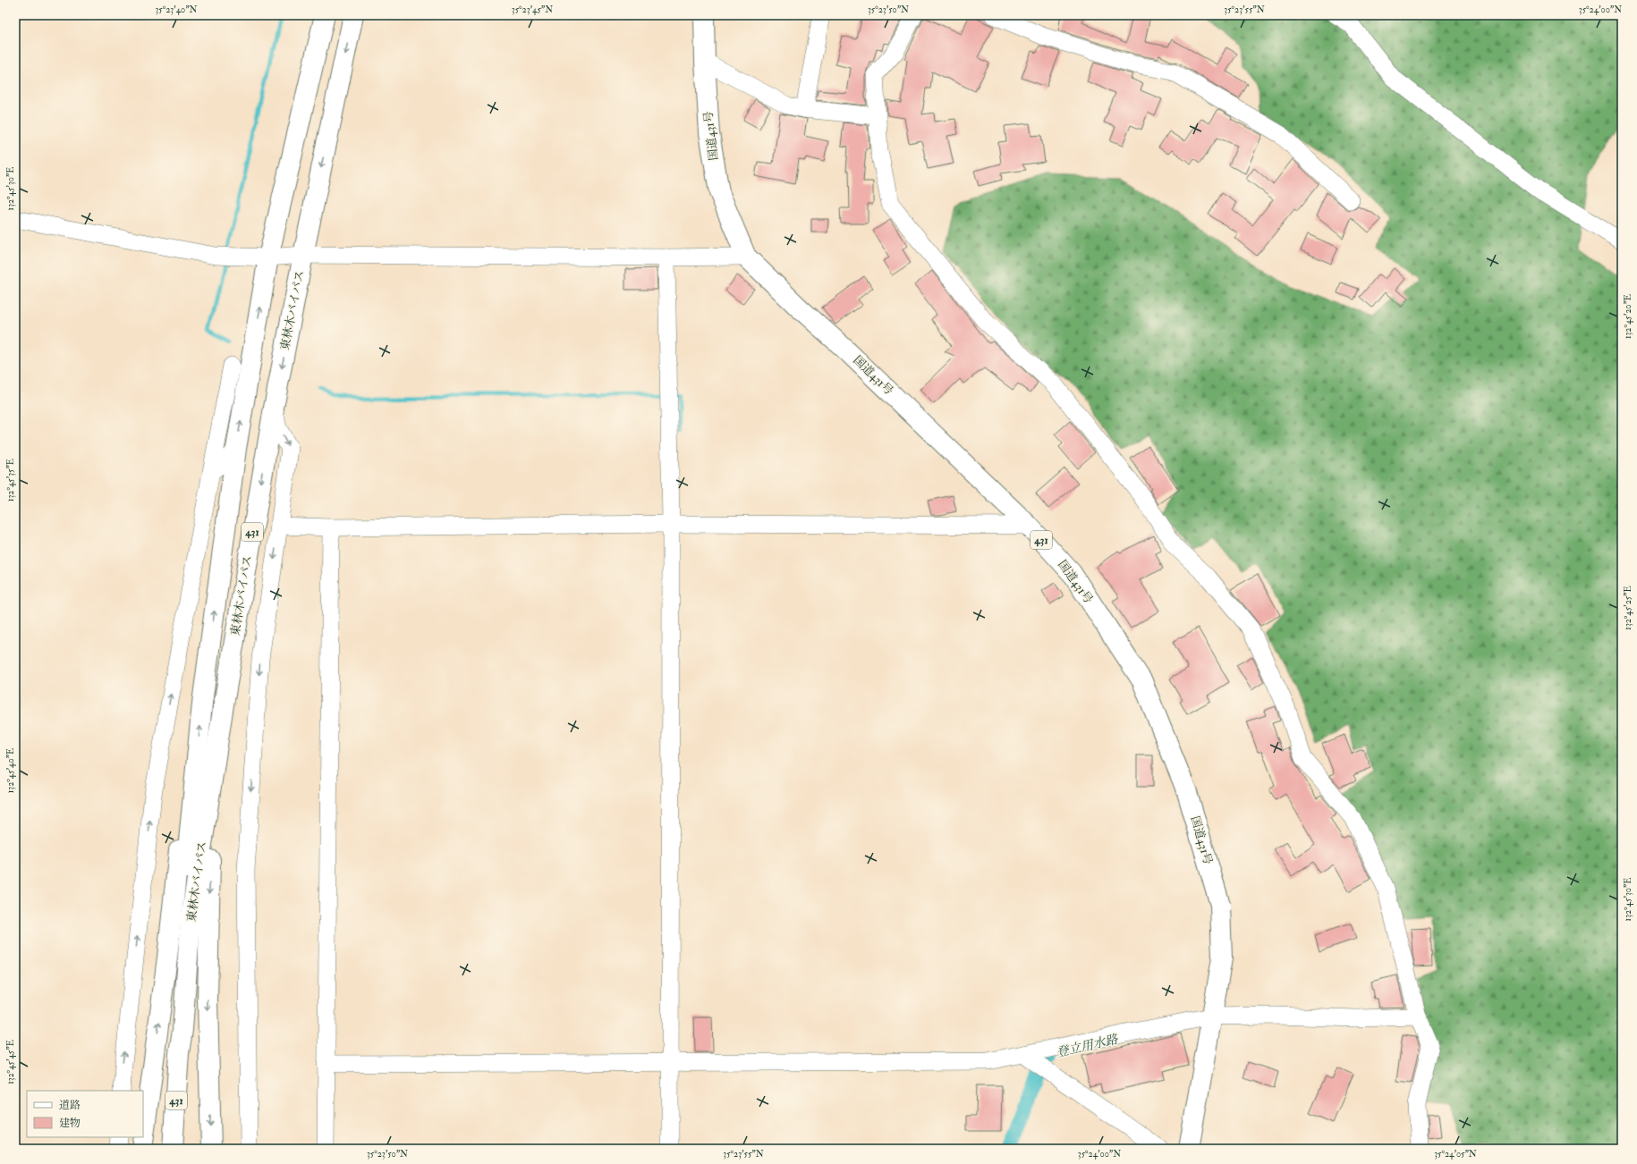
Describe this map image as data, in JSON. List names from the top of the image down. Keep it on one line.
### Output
{"streets":{"highway":["国道431号","東林木バイパス","431"]},"water":["登立用水路"],"legend":["道路","建物"],"coordinates":["35°23'40\"N","35°23'45\"N","35°23'50\"N","35°23'55\"N","35°24'00\"N","132°45'30\"E","132°45'20\"E","132°45'35\"E","132°45'25\"E","132°45'40\"E","132°45'45\"E","35°24'05\"N"]}
